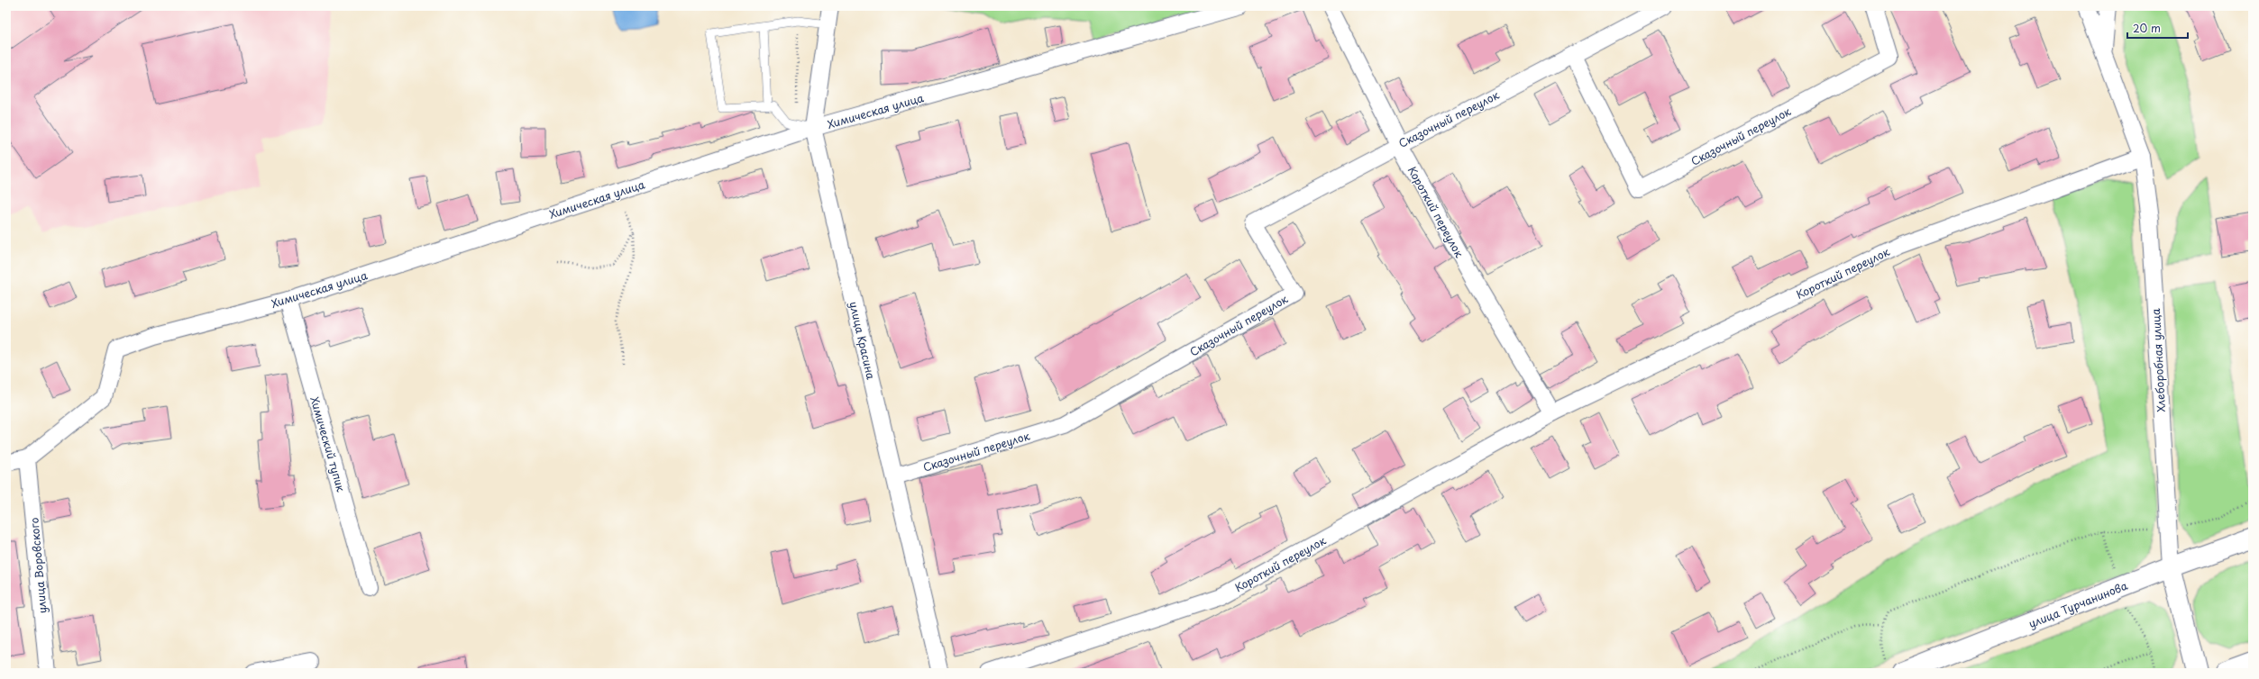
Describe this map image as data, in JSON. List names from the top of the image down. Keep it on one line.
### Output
{"streets":{"street":["Химическая улица","Сказочный переулок","Короткий переулок","улица Красина","Хлеборобная улица","Химический тупик","улица Воровского","улица Турчанинова"]},"crossings":[["Химическая улица","улица Красина"],["Химическая улица","Химический тупик"],["Химическая улица","улица Воровского"],["Сказочный переулок","Короткий переулок"],["Сказочный переулок","улица Красина"],["Короткий переулок","Хлеборобная улица"],["Хлеборобная улица","улица Турчанинова"]],"scale_bar":"20 m"}
